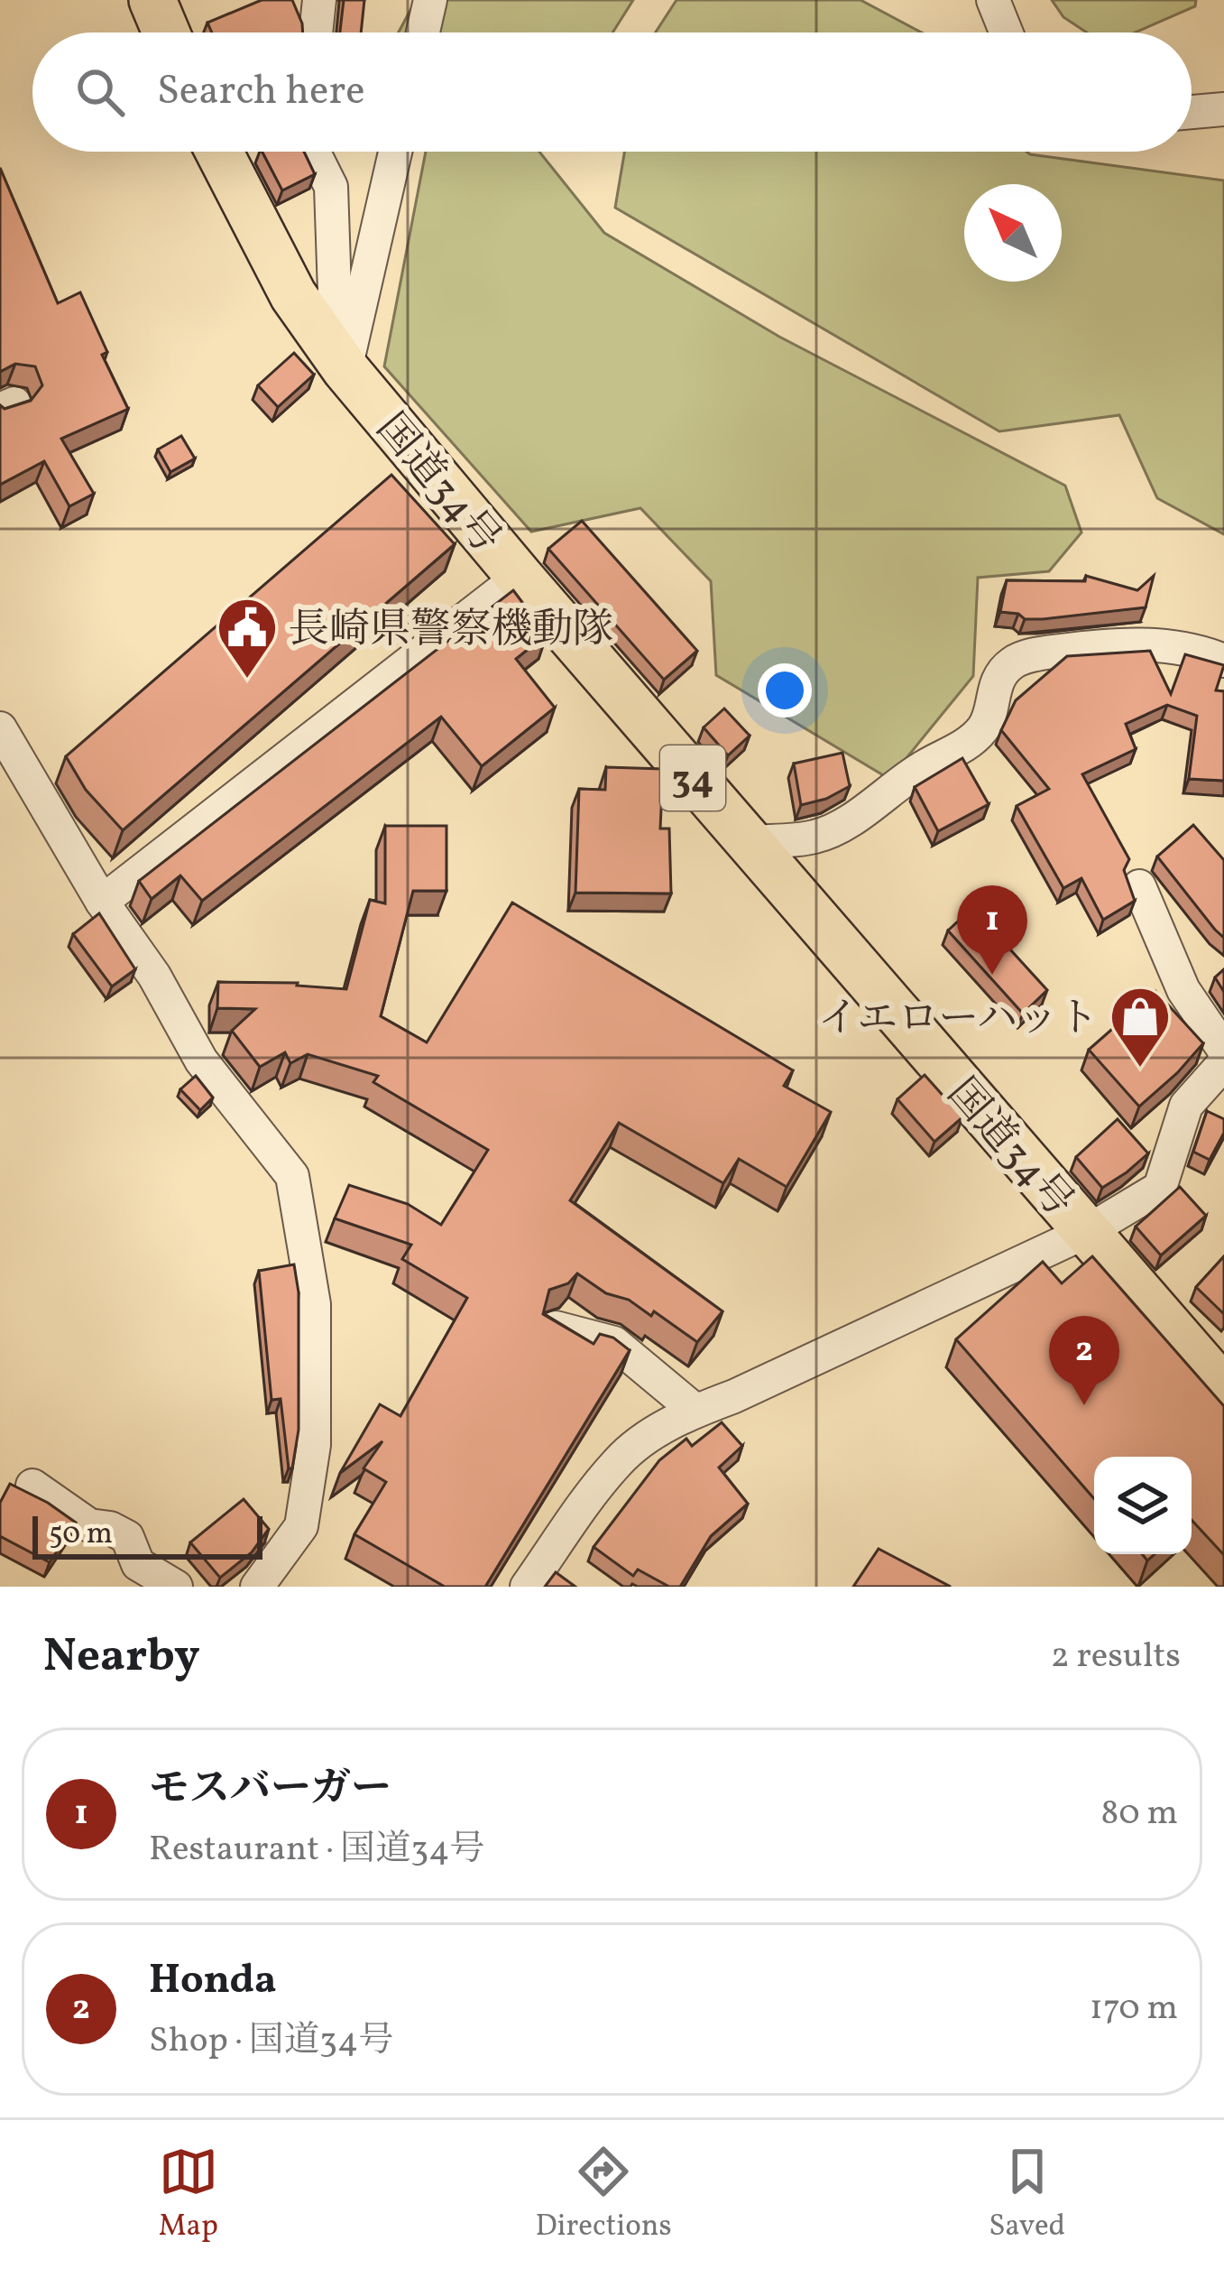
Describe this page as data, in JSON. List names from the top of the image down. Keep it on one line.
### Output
{"streets":{"highway":["国道34号","34"]},"places":{"public building":["長崎県警察機動隊"],"shop":["イエローハット"]},"scale_bar":"50 m","north":"top left","page":{"search":"Search here","pins":["1","2"],"scale":"50 m","heading":["Nearby","2 results"],"list":[{"mark":"1","name":"モスバーガー","note":"Restaurant · 国道34号","value":"80 m"},{"mark":"2","name":"Honda","note":"Shop · 国道34号","value":"170 m"}],"nav":["Map","Directions","Saved"]}}
